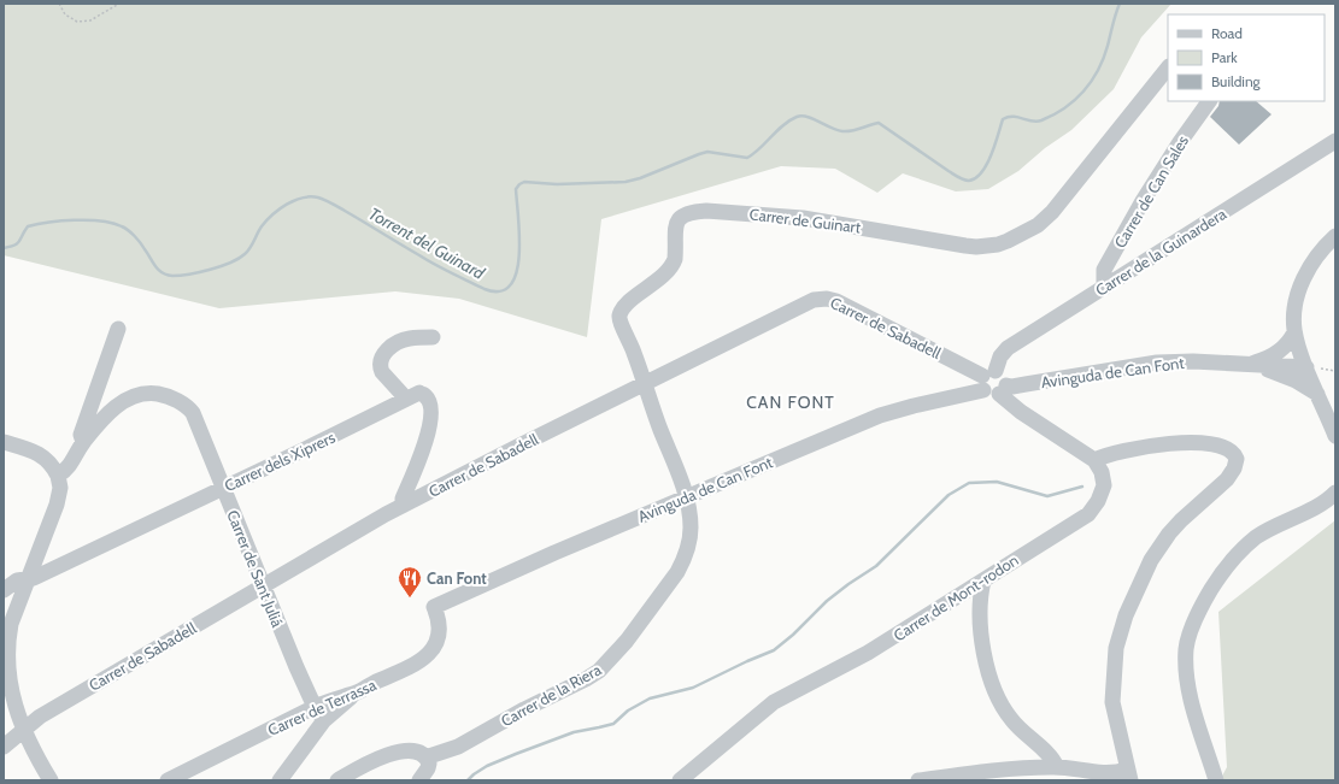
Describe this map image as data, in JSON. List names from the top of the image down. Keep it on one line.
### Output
{"streets":{"street":["Carrer de Can Sales","Carrer de Guinart","Carrer de la Guinardera","Carrer de Sabadell","Avinguda de Can Font","Carrer dels Xiprers","Carrer de Sant Juliá","Carrer de Mont-rodon","Carrer de la Riera","Carrer de Terrassa"]},"crossings":[["Carrer de Can Sales","Carrer de la Guinardera"],["Carrer de Guinart","Carrer de Sabadell"],["Carrer de Guinart","Avinguda de Can Font"],["Carrer de Guinart","Carrer de la Riera"],["Carrer de la Guinardera","Carrer de Sabadell"],["Carrer de la Guinardera","Avinguda de Can Font"],["Carrer de Sabadell","Avinguda de Can Font"],["Carrer de Sabadell","Carrer dels Xiprers"],["Carrer de Sabadell","Carrer de Sant Juliá"],["Avinguda de Can Font","Carrer de la Riera"],["Avinguda de Can Font","Carrer de Terrassa"],["Carrer dels Xiprers","Carrer de Sant Juliá"],["Carrer de Sant Juliá","Carrer de Terrassa"]],"districts":["CAN FONT"],"water":["Torrent del Guinard"],"places":{"restaurant":["Can Font"]},"legend":["Road","Park","Building"]}
